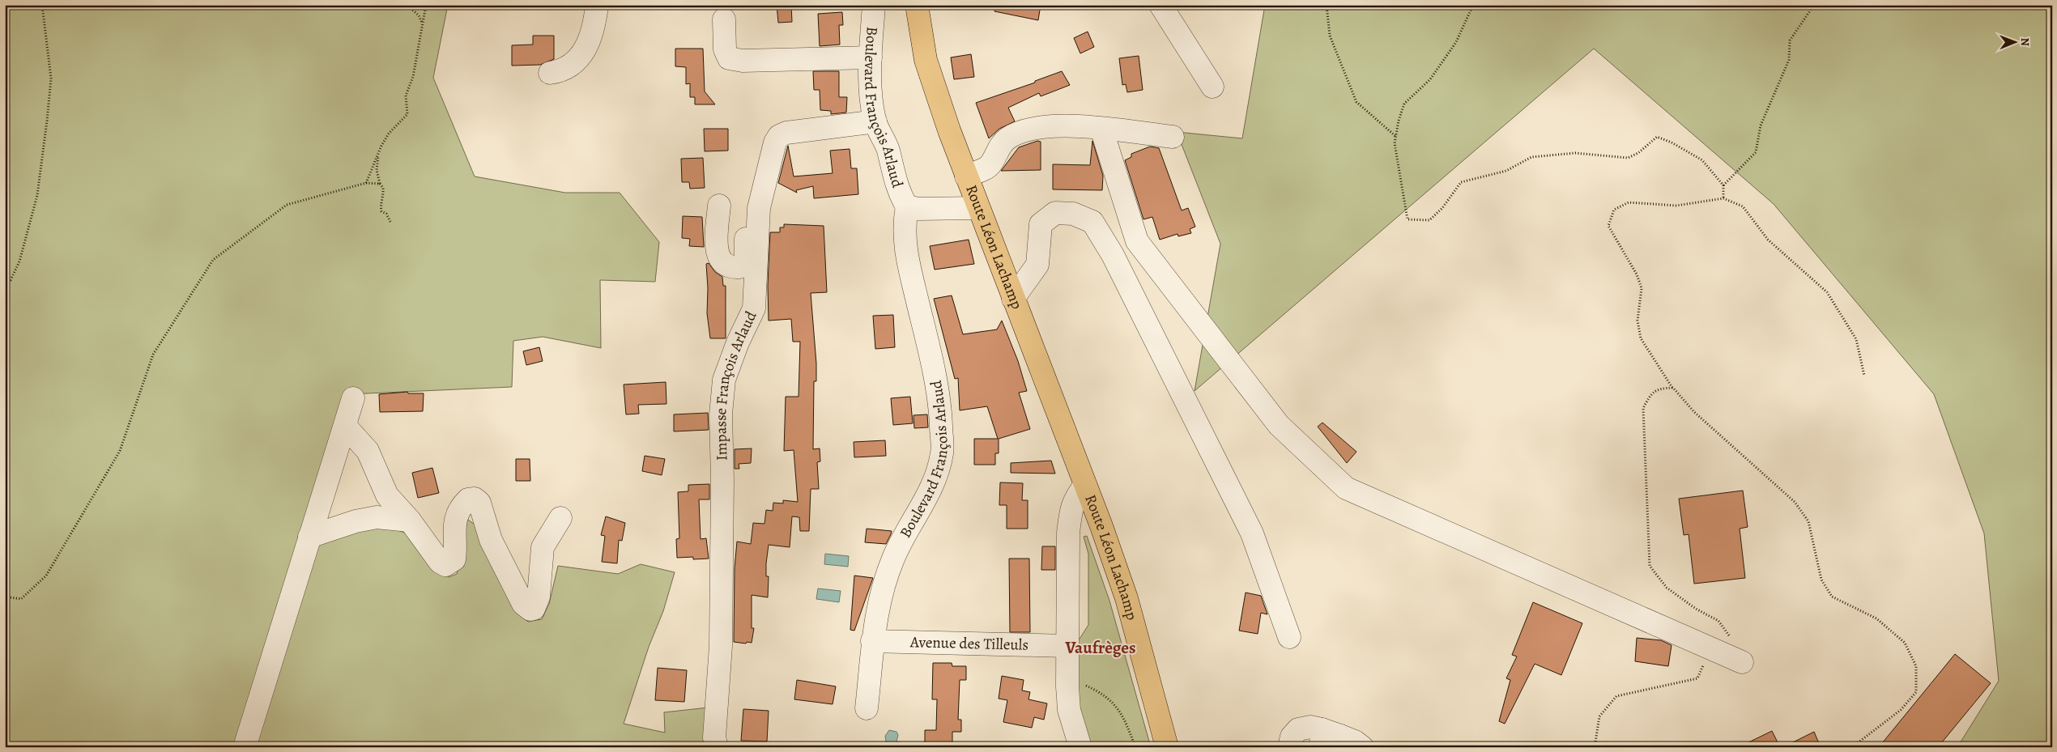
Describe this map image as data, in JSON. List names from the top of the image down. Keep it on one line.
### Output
{"streets":{"main road":["Route Léon Lachamp"],"street":["Boulevard François Arlaud","Impasse François Arlaud","Avenue des Tilleuls"]},"crossings":[["Boulevard François Arlaud","Route Léon Lachamp"],["Boulevard François Arlaud","Impasse François Arlaud"],["Boulevard François Arlaud","Avenue des Tilleuls"],["Route Léon Lachamp","Avenue des Tilleuls"]],"districts":["Vaufrèges"],"north":"right"}
